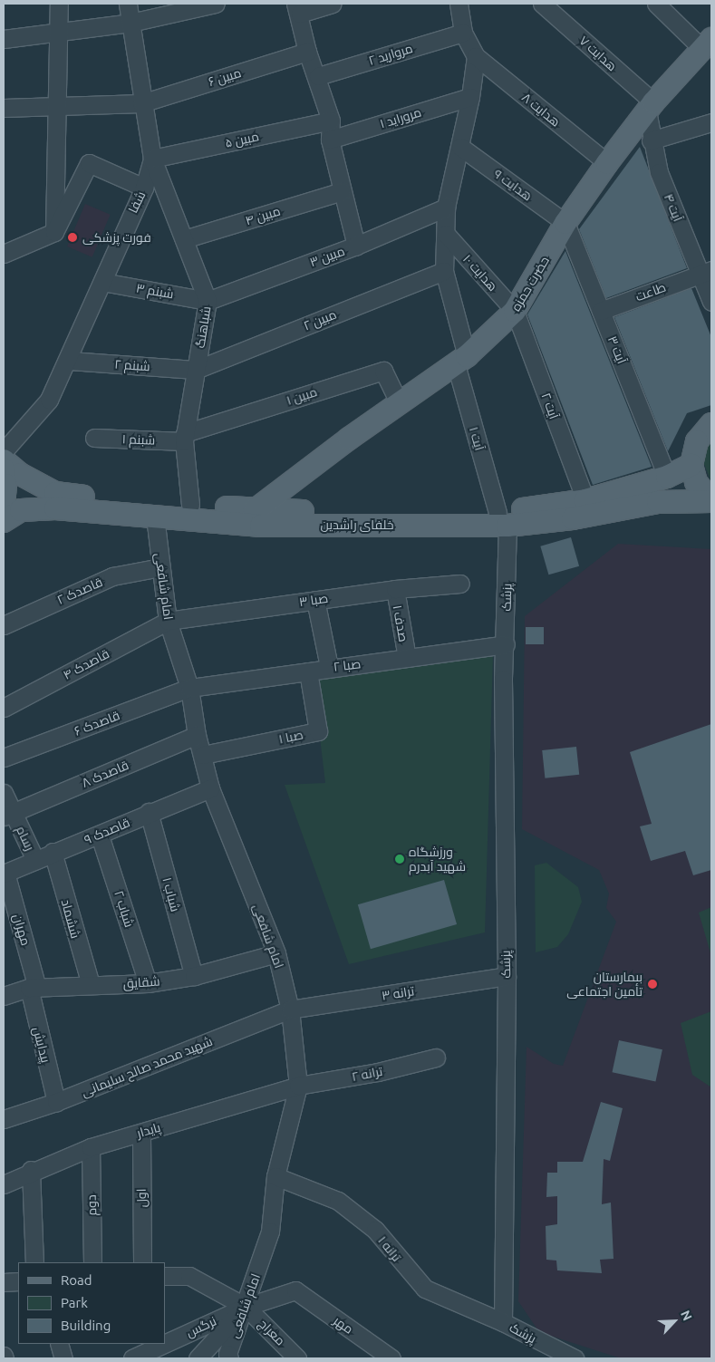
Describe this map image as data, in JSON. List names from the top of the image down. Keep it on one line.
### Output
{"streets":{"main road":["حضرت حمزه","خلفای راشدین"],"street":["هدایت ۷","مروارید ۲","مبین ۶","هدایت ۸","مروراید ۱","مبین ۵","هدایت ۹","شفا","آیت ۴","مبین ۴","مبین ۳","هدایت ۱۰","شبنم ۳","طاعت","مبین ۲","شباهنگ","آیت ۳","شبنم ۲","مبین ۱","آیت ۲","آیت ۱","شبنم ۱","امام شافعی","قاصدک ۲","پزشک","صبا ۳","صدف ۱","قاصدک ۴","صبا ۲","قاصدک ۶","صبا ۱","قاصدک ۸","قاصدک ۹","رسام","شباب ۱","شباب ۲","ششماد","مهران","شقایق","ترانه ۳","پیدایش","شهید محمد صالح سلیمانی","ترانه ۲","پایدار","اول","دوم","ترانه ۱","مهر","نرگس","معراج"]},"crossings":[["هدایت ۷","آیت ۴"],["هدایت ۷","حضرت حمزه"],["مبین ۶","شفا"],["هدایت ۸","حضرت حمزه"],["هدایت ۸","آیت ۱"],["مروراید ۱","آیت ۱"],["مبین ۵","شفا"],["مبین ۵","شباهنگ"],["هدایت ۹","حضرت حمزه"],["هدایت ۹","آیت ۳"],["هدایت ۹","آیت ۱"],["شفا","شبنم ۳"],["شفا","شباهنگ"],["شفا","شبنم ۲"],["آیت ۴","حضرت حمزه"],["آیت ۴","طاعت"],["مبین ۴","شباهنگ"],["مبین ۳","شبنم ۳"],["مبین ۳","شباهنگ"],["مبین ۳","آیت ۱"],["هدایت ۱۰","حضرت حمزه"],["هدایت ۱۰","آیت ۲"],["هدایت ۱۰","آیت ۱"],["حضرت حمزه","آیت ۳"],["حضرت حمزه","مبین ۱"],["حضرت حمزه","آیت ۲"],["حضرت حمزه","آیت ۱"],["حضرت حمزه","خلفای راشدین"],["شبنم ۳","شباهنگ"],["طاعت","آیت ۳"],["مبین ۲","شباهنگ"],["مبین ۲","شبنم ۲"],["مبین ۲","آیت ۱"],["شباهنگ","شبنم ۲"],["شباهنگ","مبین ۱"],["شباهنگ","شبنم ۱"],["شباهنگ","خلفای راشدین"],["آیت ۳","خلفای راشدین"],["مبین ۱","شبنم ۱"],["آیت ۲","خلفای راشدین"],["آیت ۱","خلفای راشدین"],["آیت ۱","پزشک"],["خلفای راشدین","امام شافعی"],["خلفای راشدین","پزشک"],["امام شافعی","قاصدک ۲"],["امام شافعی","صبا ۳"],["امام شافعی","قاصدک ۴"],["امام شافعی","صبا ۲"],["امام شافعی","قاصدک ۶"],["امام شافعی","صبا ۱"],["امام شافعی","قاصدک ۸"],["امام شافعی","قاصدک ۹"],["امام شافعی","شقایق"],["امام شافعی","ترانه ۳"],["امام شافعی","شهید محمد صالح سلیمانی"],["امام شافعی","ترانه ۲"],["امام شافعی","پایدار"],["امام شافعی","ترانه ۱"],["امام شافعی","نرگس"],["امام شافعی","معراج"],["پزشک","صبا ۲"],["پزشک","ترانه ۳"],["پزشک","ترانه ۱"],["صبا ۳","صدف ۱"],["صبا ۳","قاصدک ۴"],["صدف ۱","صبا ۲"],["صبا ۲","قاصدک ۶"],["صبا ۲","صبا ۱"],["قاصدک ۸","رسام"],["قاصدک ۹","رسام"],["قاصدک ۹","شباب ۱"],["قاصدک ۹","شباب ۲"],["قاصدک ۹","ششماد"],["قاصدک ۹","مهران"],["شباب ۱","شقایق"],["شباب ۲","شقایق"],["ششماد","شقایق"],["مهران","شقایق"],["مهران","پیدایش"],["شقایق","پیدایش"],["ترانه ۳","شهید محمد صالح سلیمانی"],["پیدایش","شهید محمد صالح سلیمانی"],["ترانه ۲","پایدار"],["پایدار","اول"],["پایدار","دوم"],["مهر","نرگس"],["نرگس","معراج"]],"places":["فورت پزشکی","ورزشگاه شهید آبدرم","بیمارستان تأمین اجتماعی"],"legend":["Road","Park","Building"],"north":"top right"}
